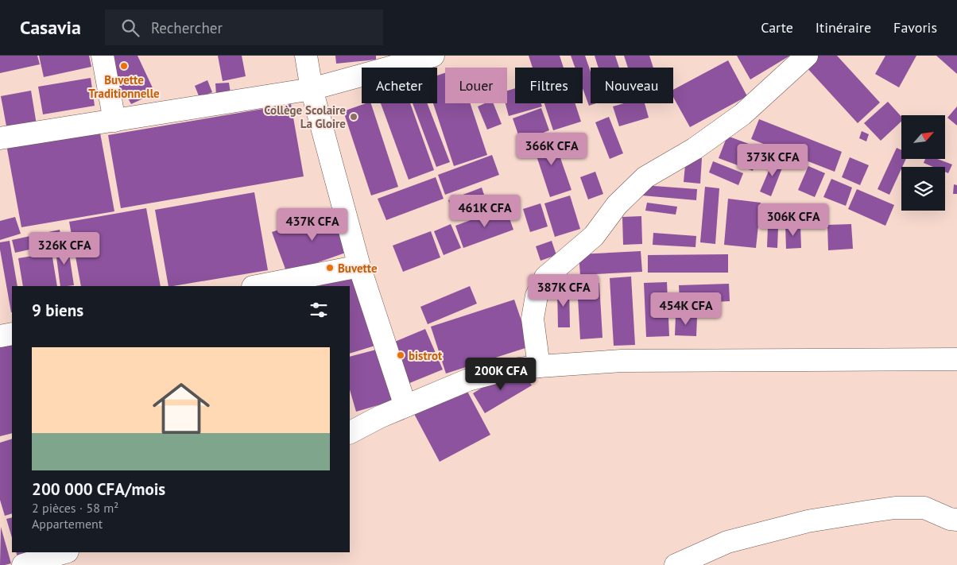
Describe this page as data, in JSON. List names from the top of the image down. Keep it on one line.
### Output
{"places":["Buvette Traditionnelle","Collège Scolaire La Gloire","Buvette","bistrot"],"north":"top right","page":{"header":"Casavia","search":"Rechercher","nav":["Carte","Itinéraire","Favoris"],"chip":["Acheter","Louer","Filtres","Nouveau"],"price":["366K CFA","373K CFA","461K CFA","306K CFA","437K CFA","326K CFA","387K CFA","454K CFA","200K CFA"],"heading":"9 biens","list":[{"name":"200 000 CFA/mois","note":"2 pièces · 58 m² · Appartement"}]}}
